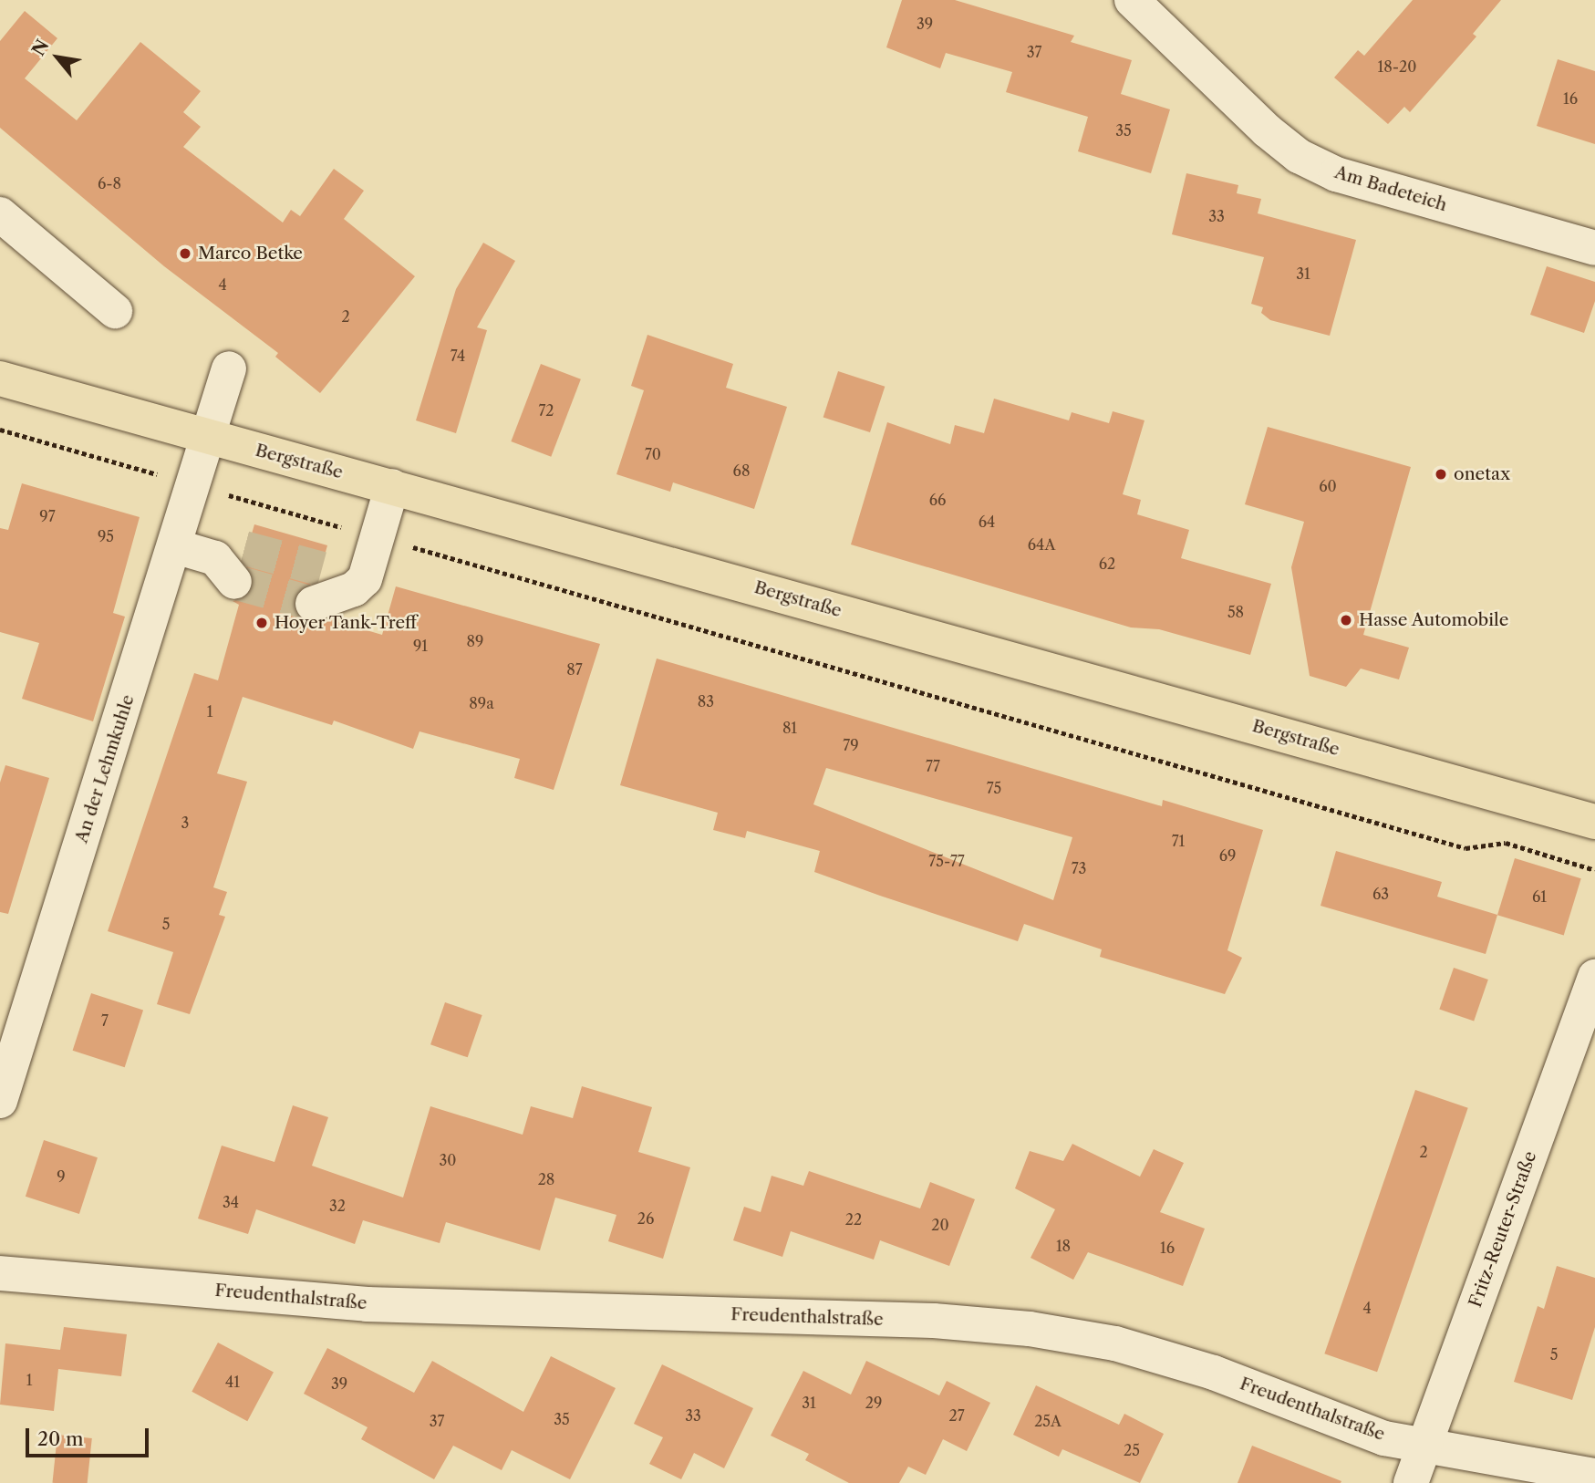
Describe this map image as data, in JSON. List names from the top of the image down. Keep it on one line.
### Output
{"streets":{"main road":["Bergstraße"],"street":["Am Badeteich","An der Lehmkuhle","Fritz-Reuter-Straße","Freudenthalstraße"]},"crossings":[["Bergstraße","An der Lehmkuhle"],["Fritz-Reuter-Straße","Freudenthalstraße"]],"places":["Marco Betke","onetax","Hasse Automobile","Hoyer Tank-Treff"],"house_numbers":["39","37","18-20","16","35","6-8","33","31","4","2","74","72","70","68","60","66","97","64","95","64A","62","58","89","91","87","83","89a","1","81","79","77","75","3","71","69","75-77","73","63","61","5","7","2","30","9","28","34","32","26","22","20","18","16","4","5","1","41","39","31","29","33","27","35","37","25A","25"],"scale_bar":"20 m","north":"top left"}
